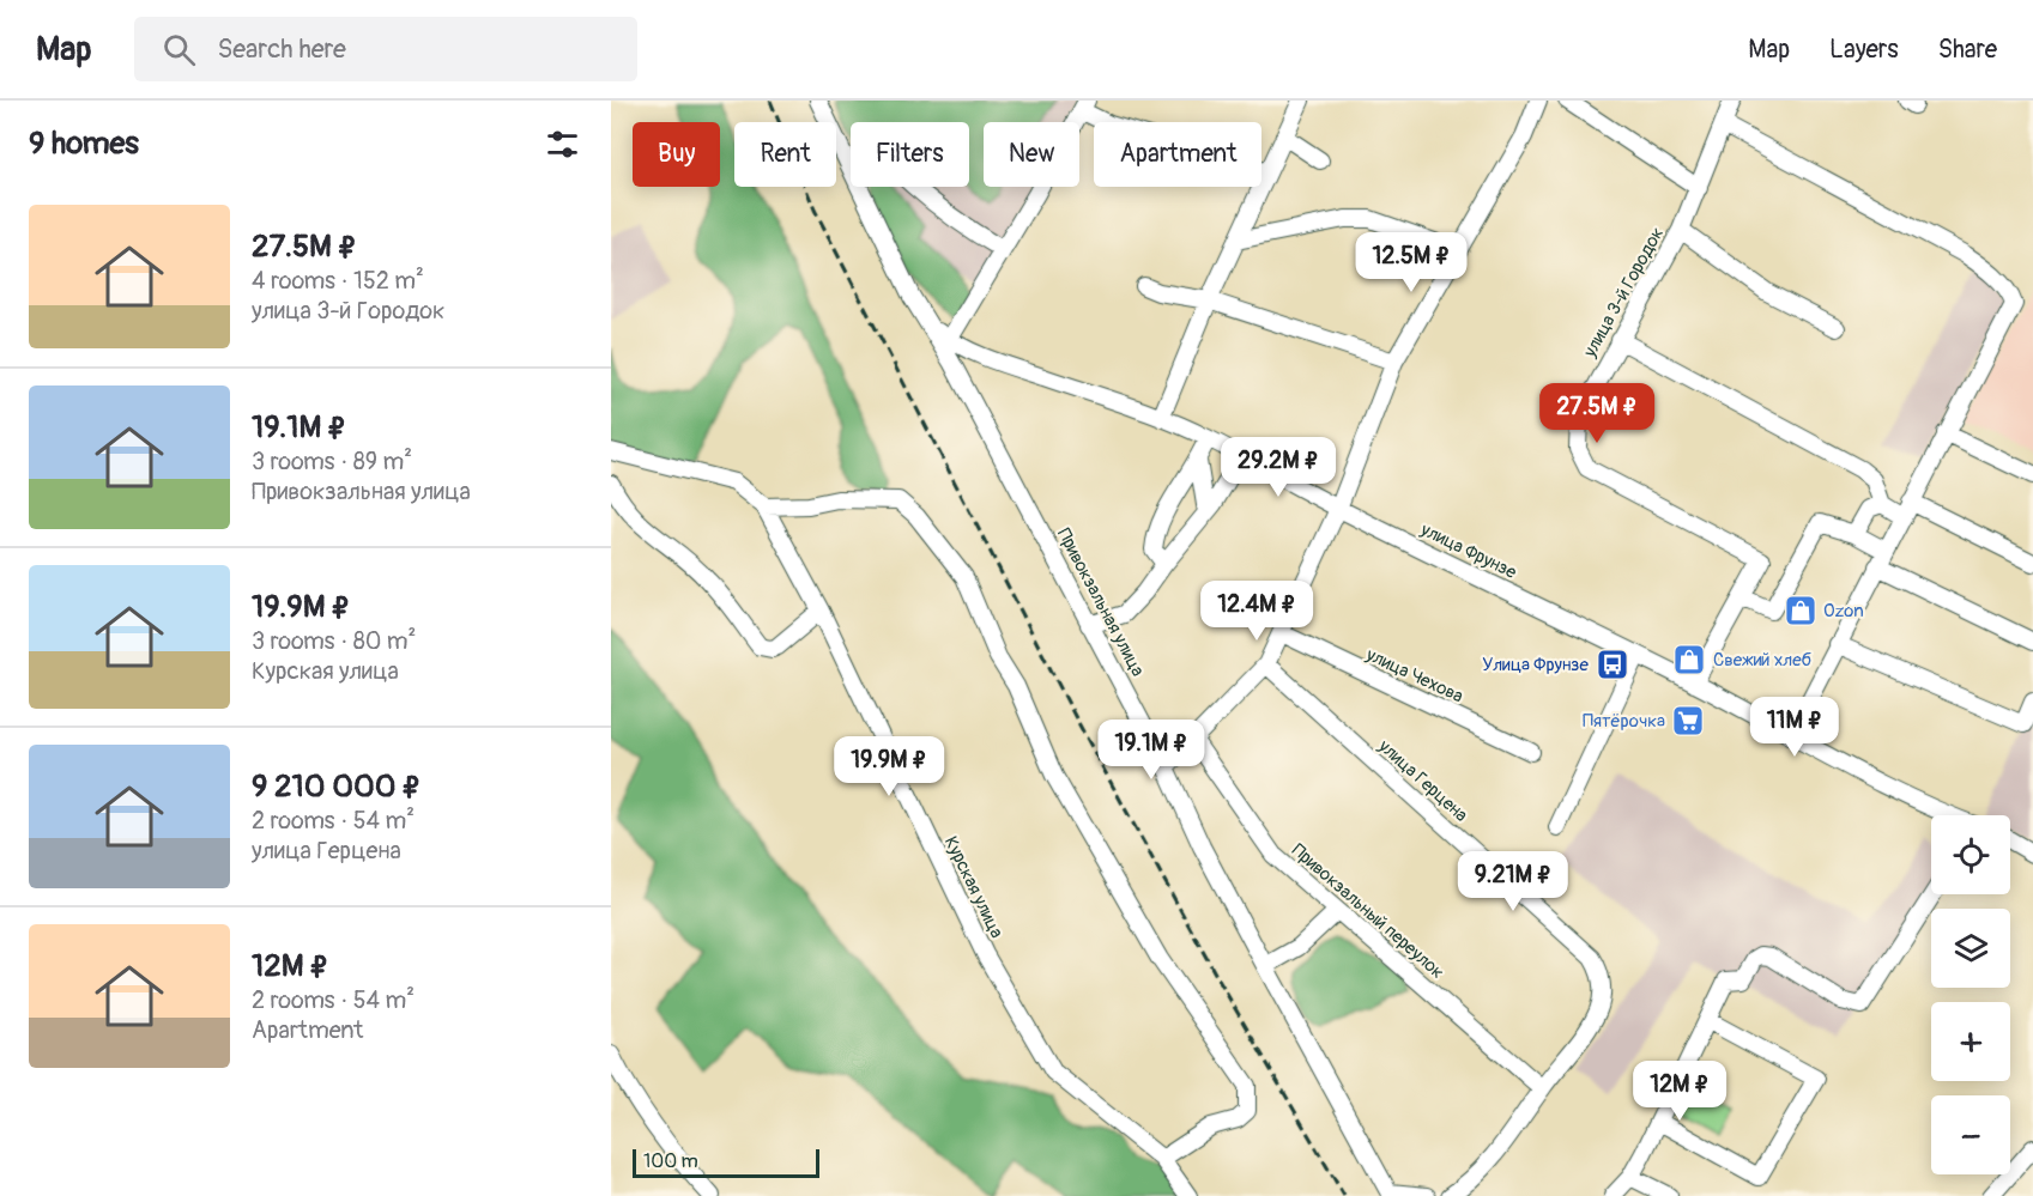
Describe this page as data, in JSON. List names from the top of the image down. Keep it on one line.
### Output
{"streets":{"street":["улица 3-й Городок","улица Фрунзе","Привокзальная улица","улица Чехова","улица Герцена","Курская улица","Привокзальный переулок"]},"crossings":[["улица 3-й Городок","улица Фрунзе"],["улица Фрунзе","Привокзальная улица"],["улица Герцена","Привокзальный переулок"]],"places":{"shop":["Ozon","Свежий хлеб"],"bus stop":["Улица Фрунзе"],"supermarket":["Пятёрочка"]},"scale_bar":"100 m","page":{"header":"Map","search":"Search here","nav":["Map","Layers","Share"],"heading":"9 homes","chip":["Buy","Rent","Filters","New","Apartment"],"list":[{"name":"27.5M ₽","note":"4 rooms · 152 m² · улица 3-й Городок"},{"name":"19.1M ₽","note":"3 rooms · 89 m² · Привокзальная улица"},{"name":"19.9M ₽","note":"3 rooms · 80 m² · Курская улица"},{"name":"9 210 000 ₽","note":"2 rooms · 54 m² · улица Герцена"},{"name":"12M ₽","note":"2 rooms · 54 m² · Apartment"}],"price":["12.5M ₽","27.5M ₽","29.2M ₽","12.4M ₽","11M ₽","19.1M ₽","19.9M ₽","9.21M ₽","12M ₽"],"map_buttons":["+","−"],"scale":"100 m"}}
